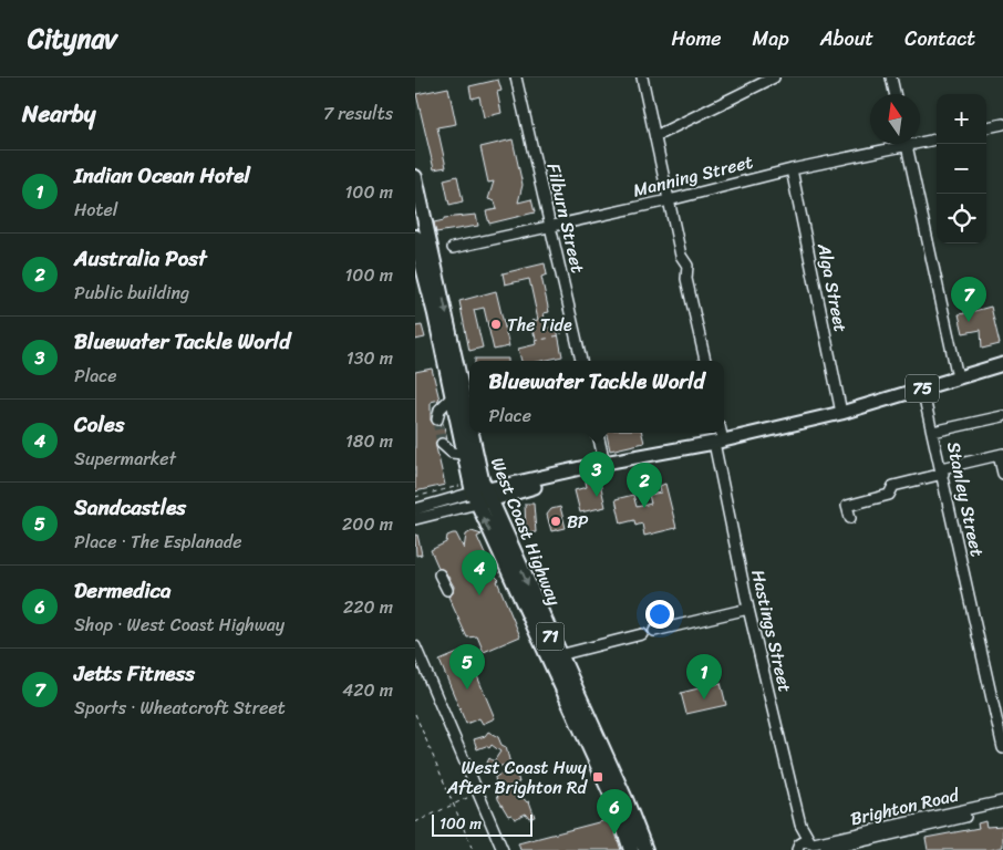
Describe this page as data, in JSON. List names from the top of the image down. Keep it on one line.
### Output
{"streets":{"highway":["West Coast Highway","71"],"main road":["75"],"street":["Manning Street","Filburn Street","Alga Street","Stanley Street","Hastings Street","Brighton Road"]},"crossings":[["Manning Street","Filburn Street"],["Manning Street","Alga Street"],["Alga Street","75"],["75","Stanley Street"],["75","West Coast Highway"],["75","Hastings Street"],["Hastings Street","Brighton Road"]],"places":{"other":["The Tide","BP"],"transit":["West Coast Hwy After Brighton Rd"]},"scale_bar":"100 m","north":"top","page":{"header":"Citynav","nav":["Home","Map","About","Contact"],"heading":["Nearby","7 results"],"map_buttons":["+","−"],"list":[{"mark":"1","name":"Indian Ocean Hotel","note":"Hotel","value":"100 m"},{"mark":"2","name":"Australia Post","note":"Public building","value":"100 m"},{"mark":"3","name":"Bluewater Tackle World","note":"Place","value":"130 m"},{"mark":"4","name":"Coles","note":"Supermarket","value":"180 m"},{"mark":"5","name":"Sandcastles","note":"Place · The Esplanade","value":"200 m"},{"mark":"6","name":"Dermedica","note":"Shop · West Coast Highway","value":"220 m"},{"mark":"7","name":"Jetts Fitness","note":"Sports · Wheatcroft Street","value":"420 m"}],"pins":["7","3","2","4","5","1","6"],"popup":["Bluewater Tackle World","Place"],"scale":"100 m"}}
